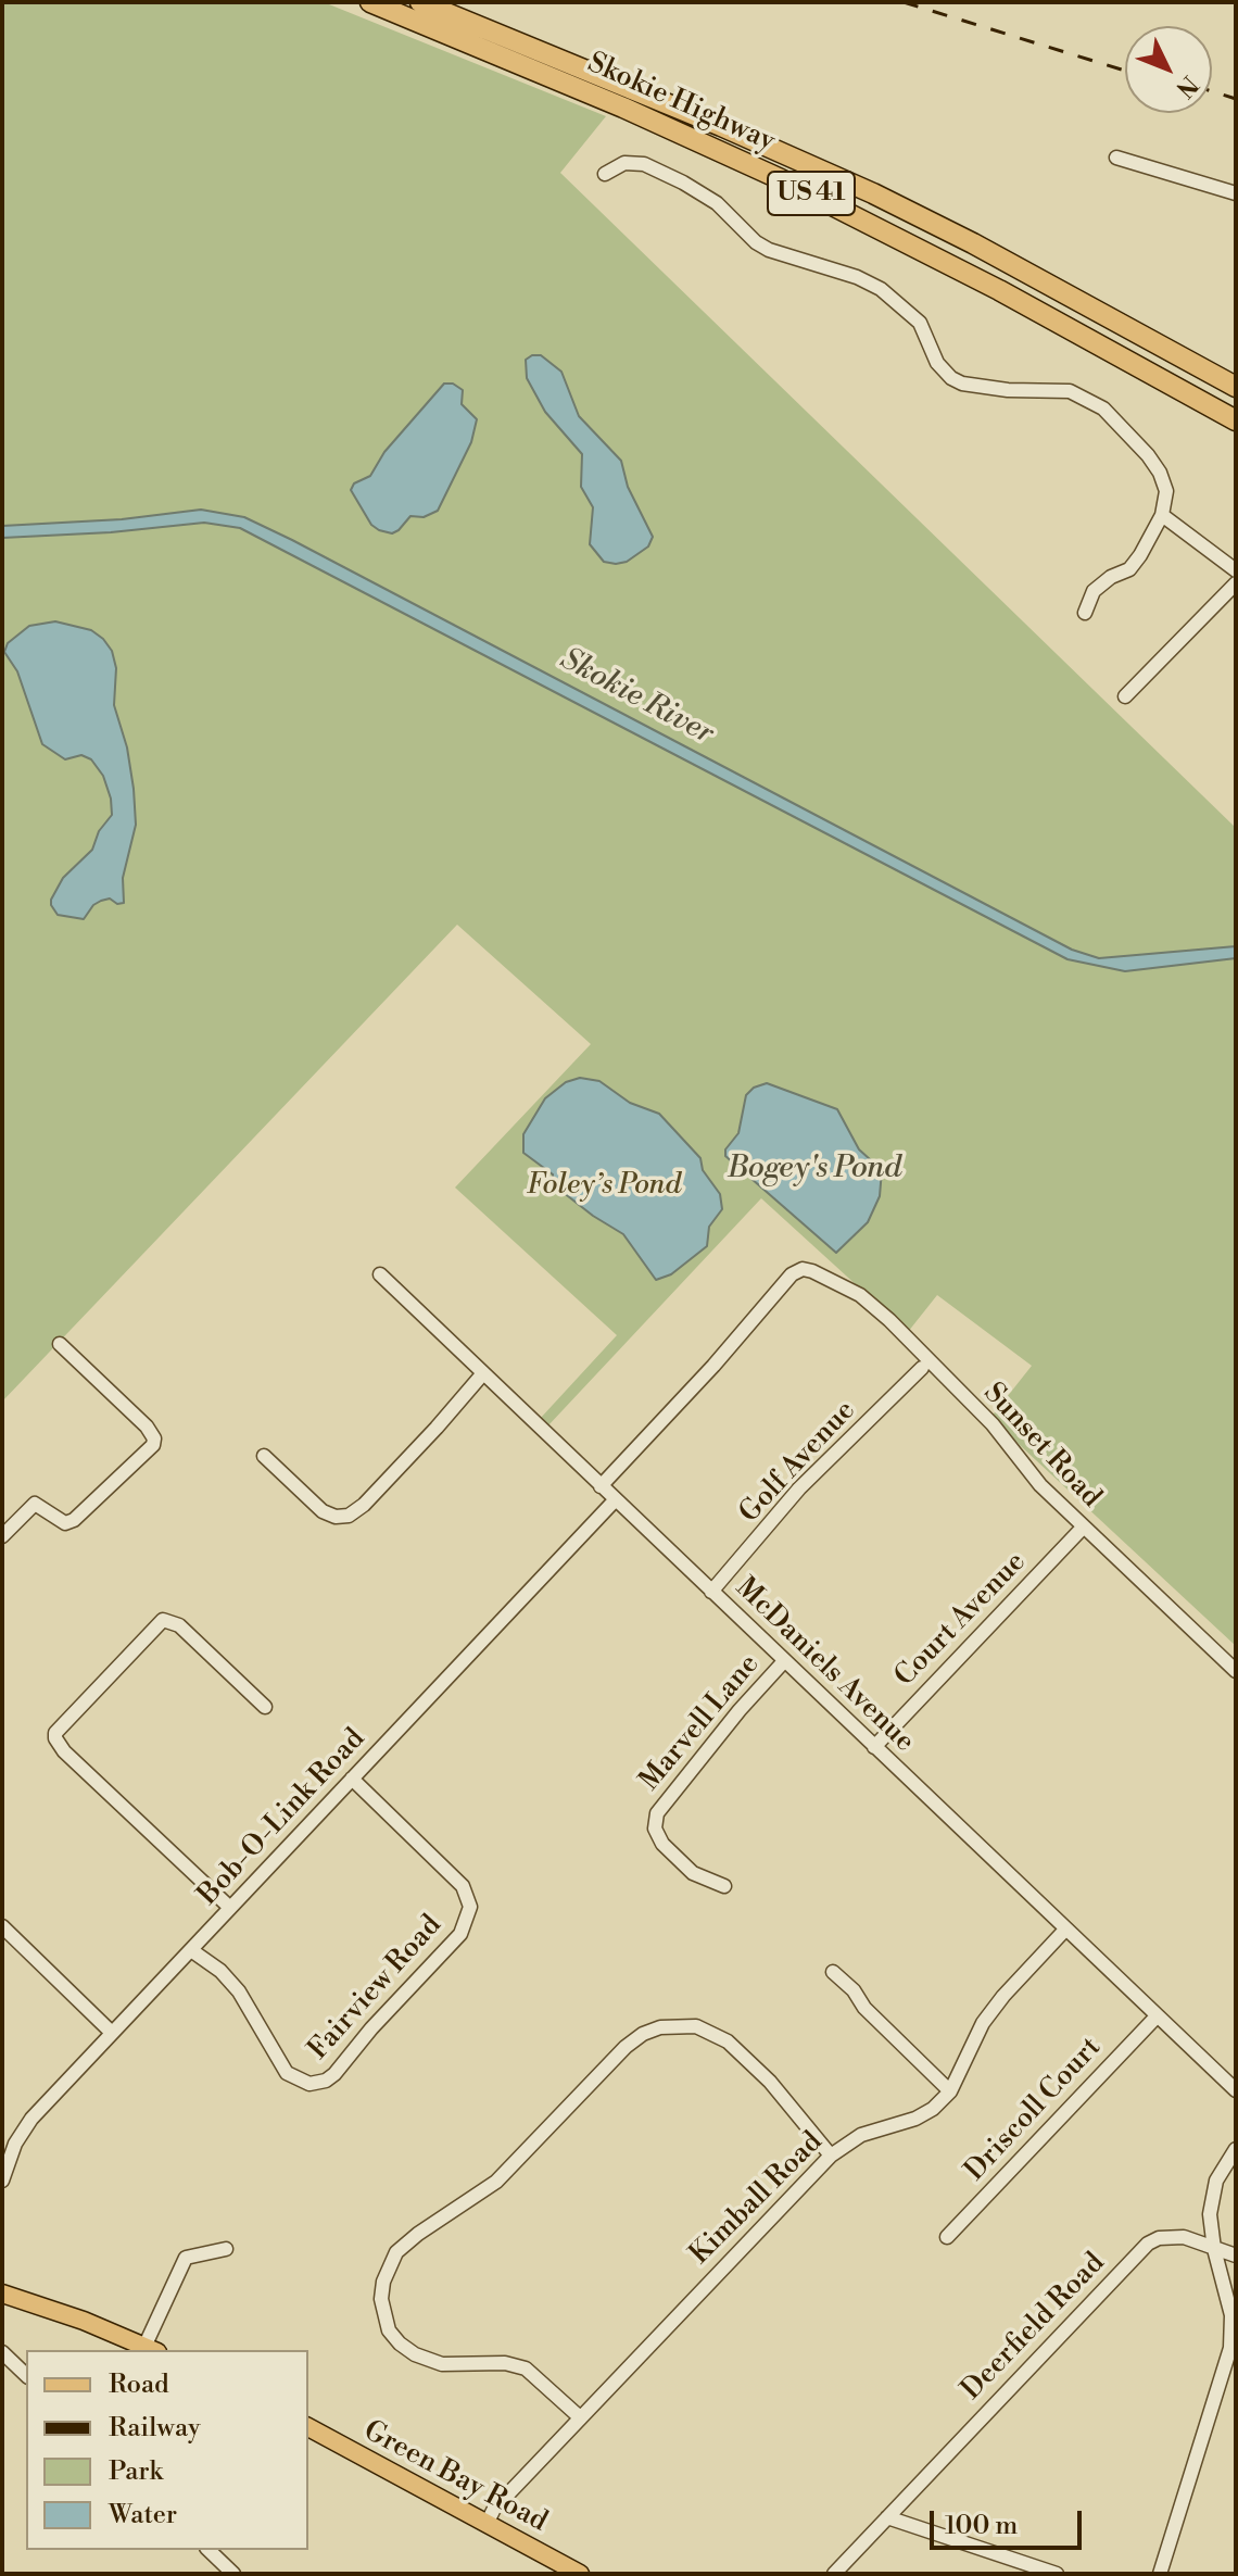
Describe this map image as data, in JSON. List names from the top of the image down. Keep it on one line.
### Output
{"streets":{"highway":["Skokie Highway","US 41"],"main road":["Green Bay Road"],"street":["Sunset Road","Golf Avenue","Court Avenue","McDaniels Avenue","Marvell Lane","Bob-O-Link Road","Fairview Road","Driscoll Court","Kimball Road","Deerfield Road"]},"crossings":[["Sunset Road","Court Avenue"],["Sunset Road","McDaniels Avenue"],["Golf Avenue","McDaniels Avenue"],["Court Avenue","McDaniels Avenue"],["McDaniels Avenue","Marvell Lane"],["McDaniels Avenue","Bob-O-Link Road"],["McDaniels Avenue","Driscoll Court"],["McDaniels Avenue","Kimball Road"],["Bob-O-Link Road","Fairview Road"],["Kimball Road","Green Bay Road"]],"water":["Skokie River","Bogey's Pond"],"parks":["Foley’s Pond"],"legend":["Road","Railway","Park","Water"],"scale_bar":"100 m","north":"bottom right"}
